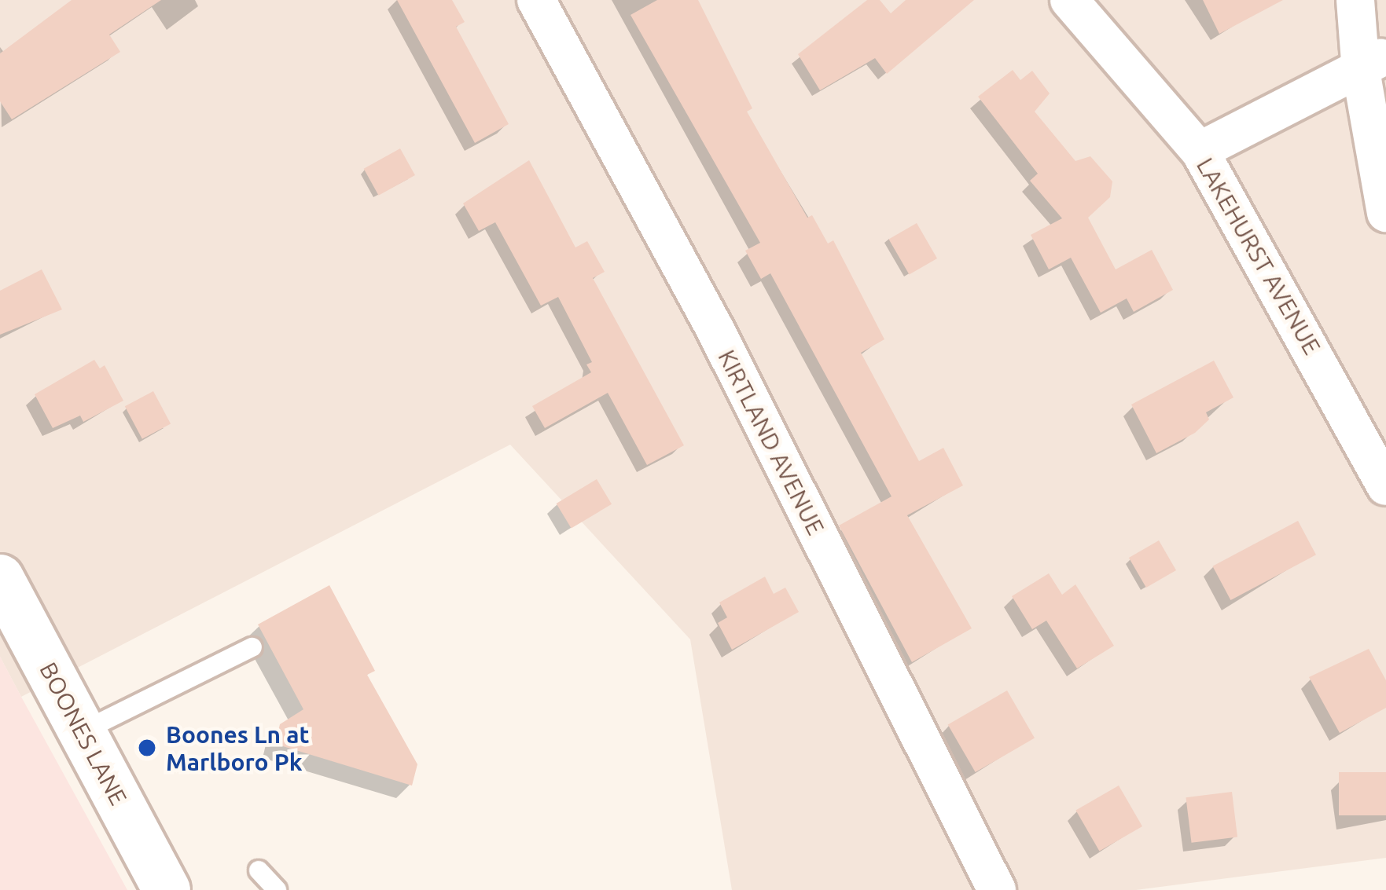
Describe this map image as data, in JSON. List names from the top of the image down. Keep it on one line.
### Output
{"streets":{"street":["LAKEHURST AVENUE","KIRTLAND AVENUE","BOONES LANE"]},"places":["Boones Ln at Marlboro Pk"]}
